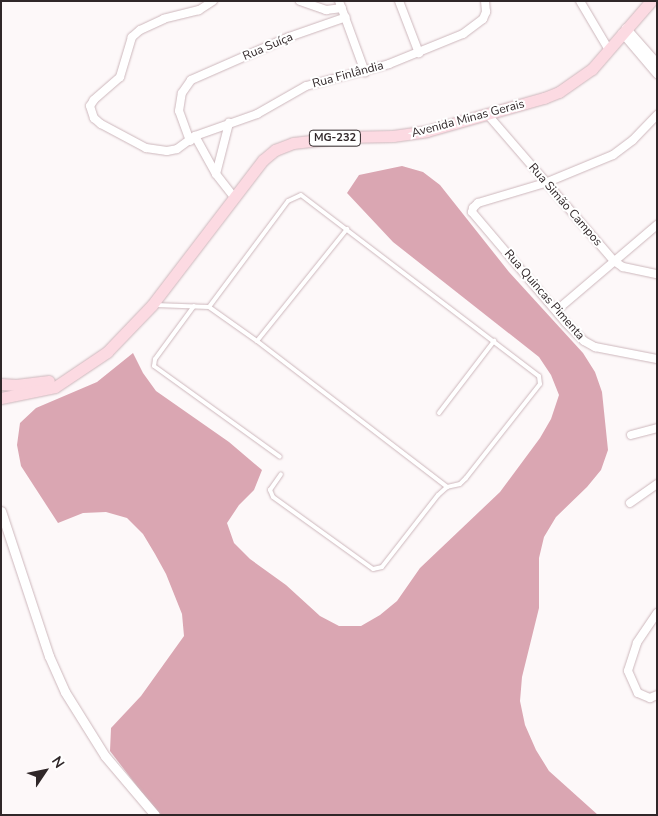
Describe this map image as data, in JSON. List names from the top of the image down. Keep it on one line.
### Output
{"streets":{"main road":["Avenida Minas Gerais","MG-232"],"street":["Rua Suíça","Rua Finlândia","Rua Simão Campos","Rua Quincas Pimenta"]},"crossings":[["Rua Suíça","Rua Finlândia"],["Avenida Minas Gerais","MG-232"],["Avenida Minas Gerais","Rua Simão Campos"],["Rua Simão Campos","Rua Quincas Pimenta"]],"north":"top right"}
